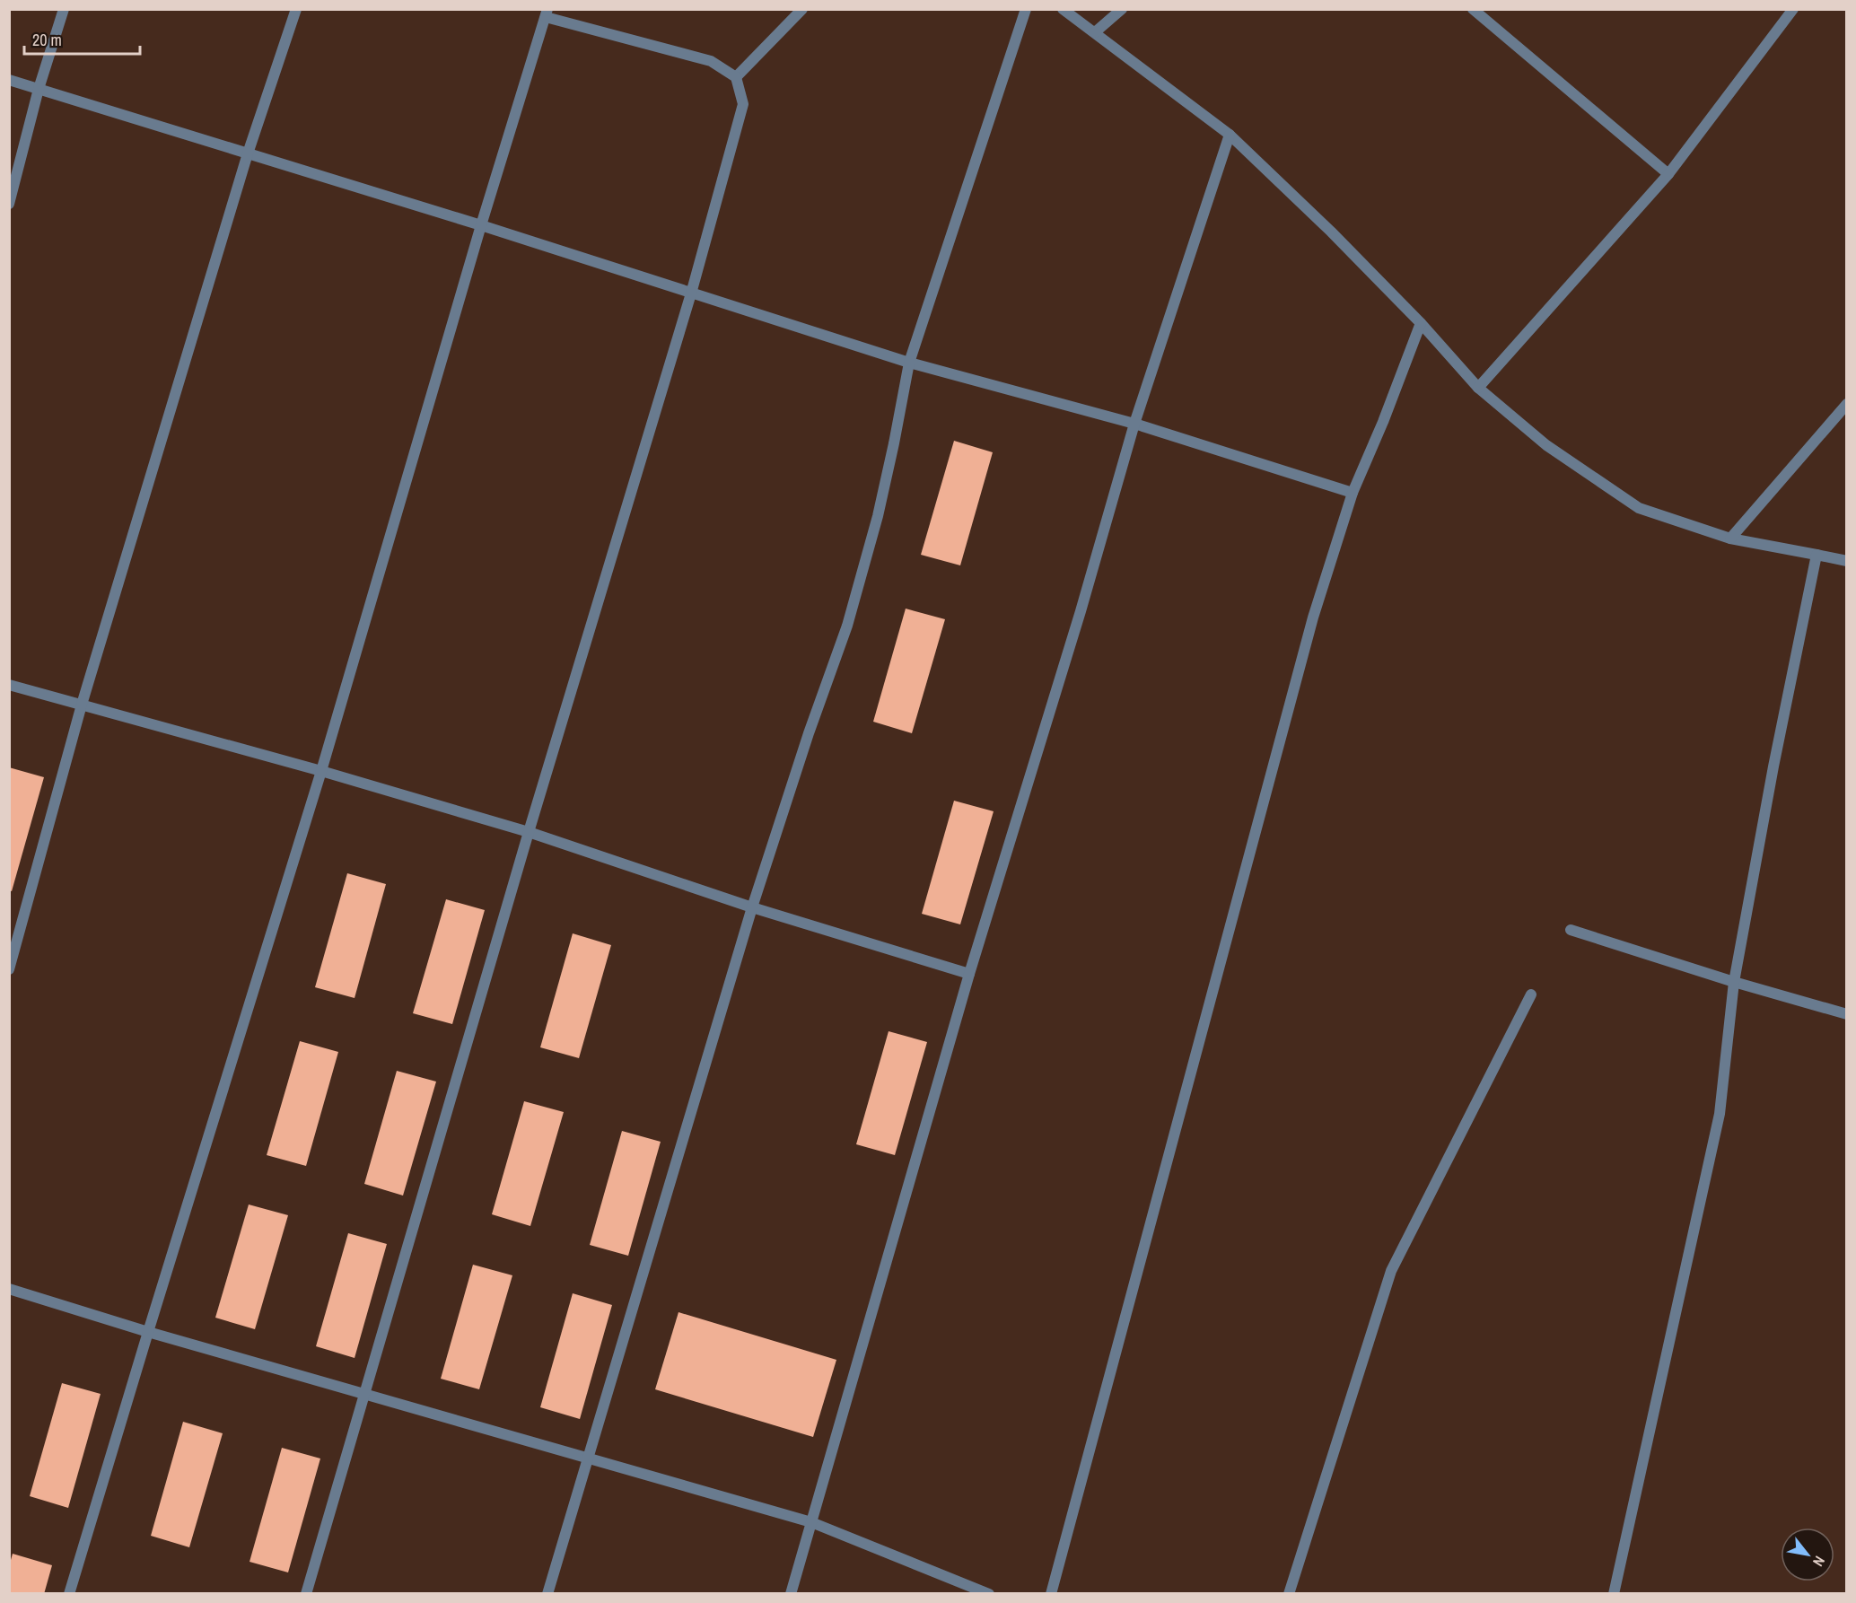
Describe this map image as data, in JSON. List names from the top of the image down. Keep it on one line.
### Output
{"scale_bar":"20 m","north":"bottom right"}
